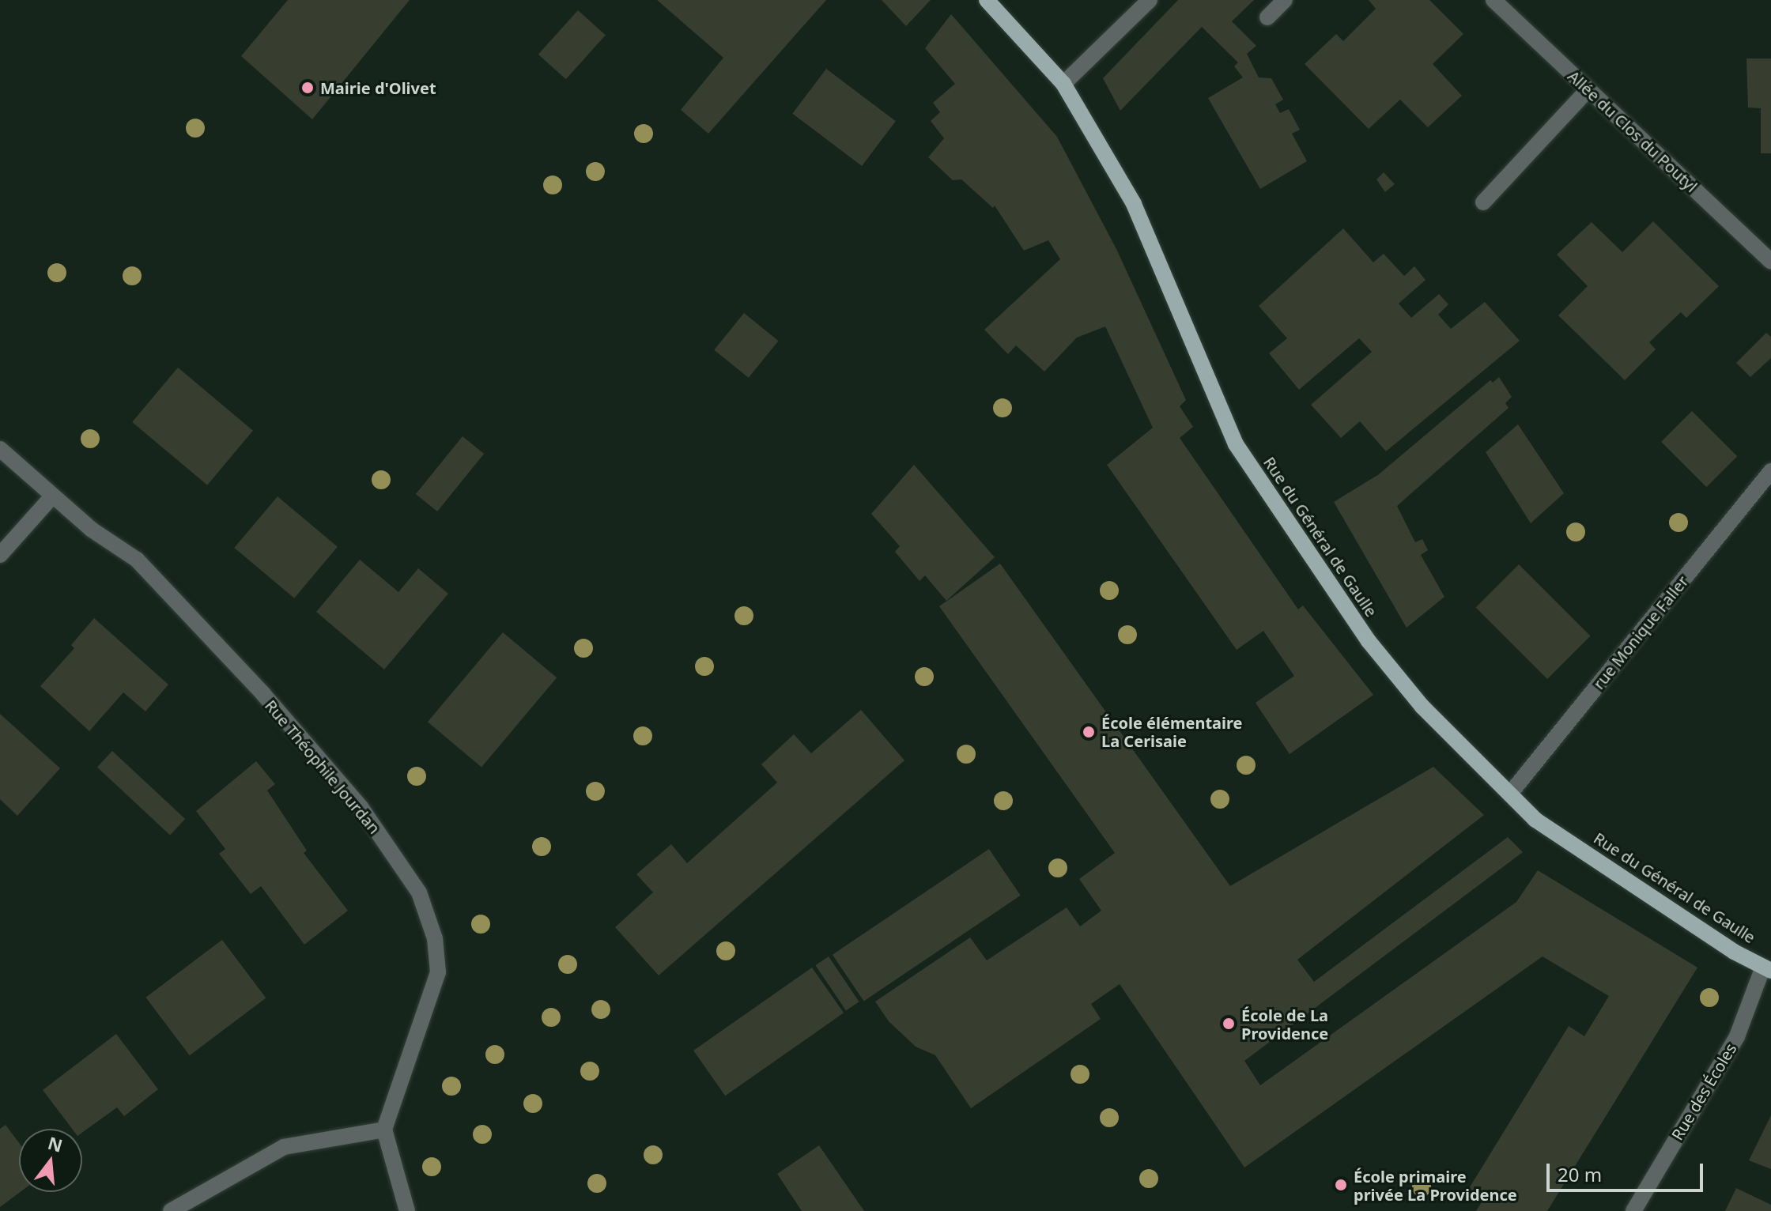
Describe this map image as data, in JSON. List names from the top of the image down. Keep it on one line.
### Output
{"streets":{"main road":["Rue du Général de Gaulle"],"street":["Allée du Clos du Poutyl","rue Monique Faller","Rue Théophile Jourdan","Rue des Écoles"]},"crossings":[["Rue du Général de Gaulle","rue Monique Faller"],["Rue du Général de Gaulle","Rue des Écoles"]],"places":["Mairie d'Olivet","École élémentaire La Cerisaie","École de La Providence","École primaire privée La Providence"],"scale_bar":"20 m","north":"top"}
